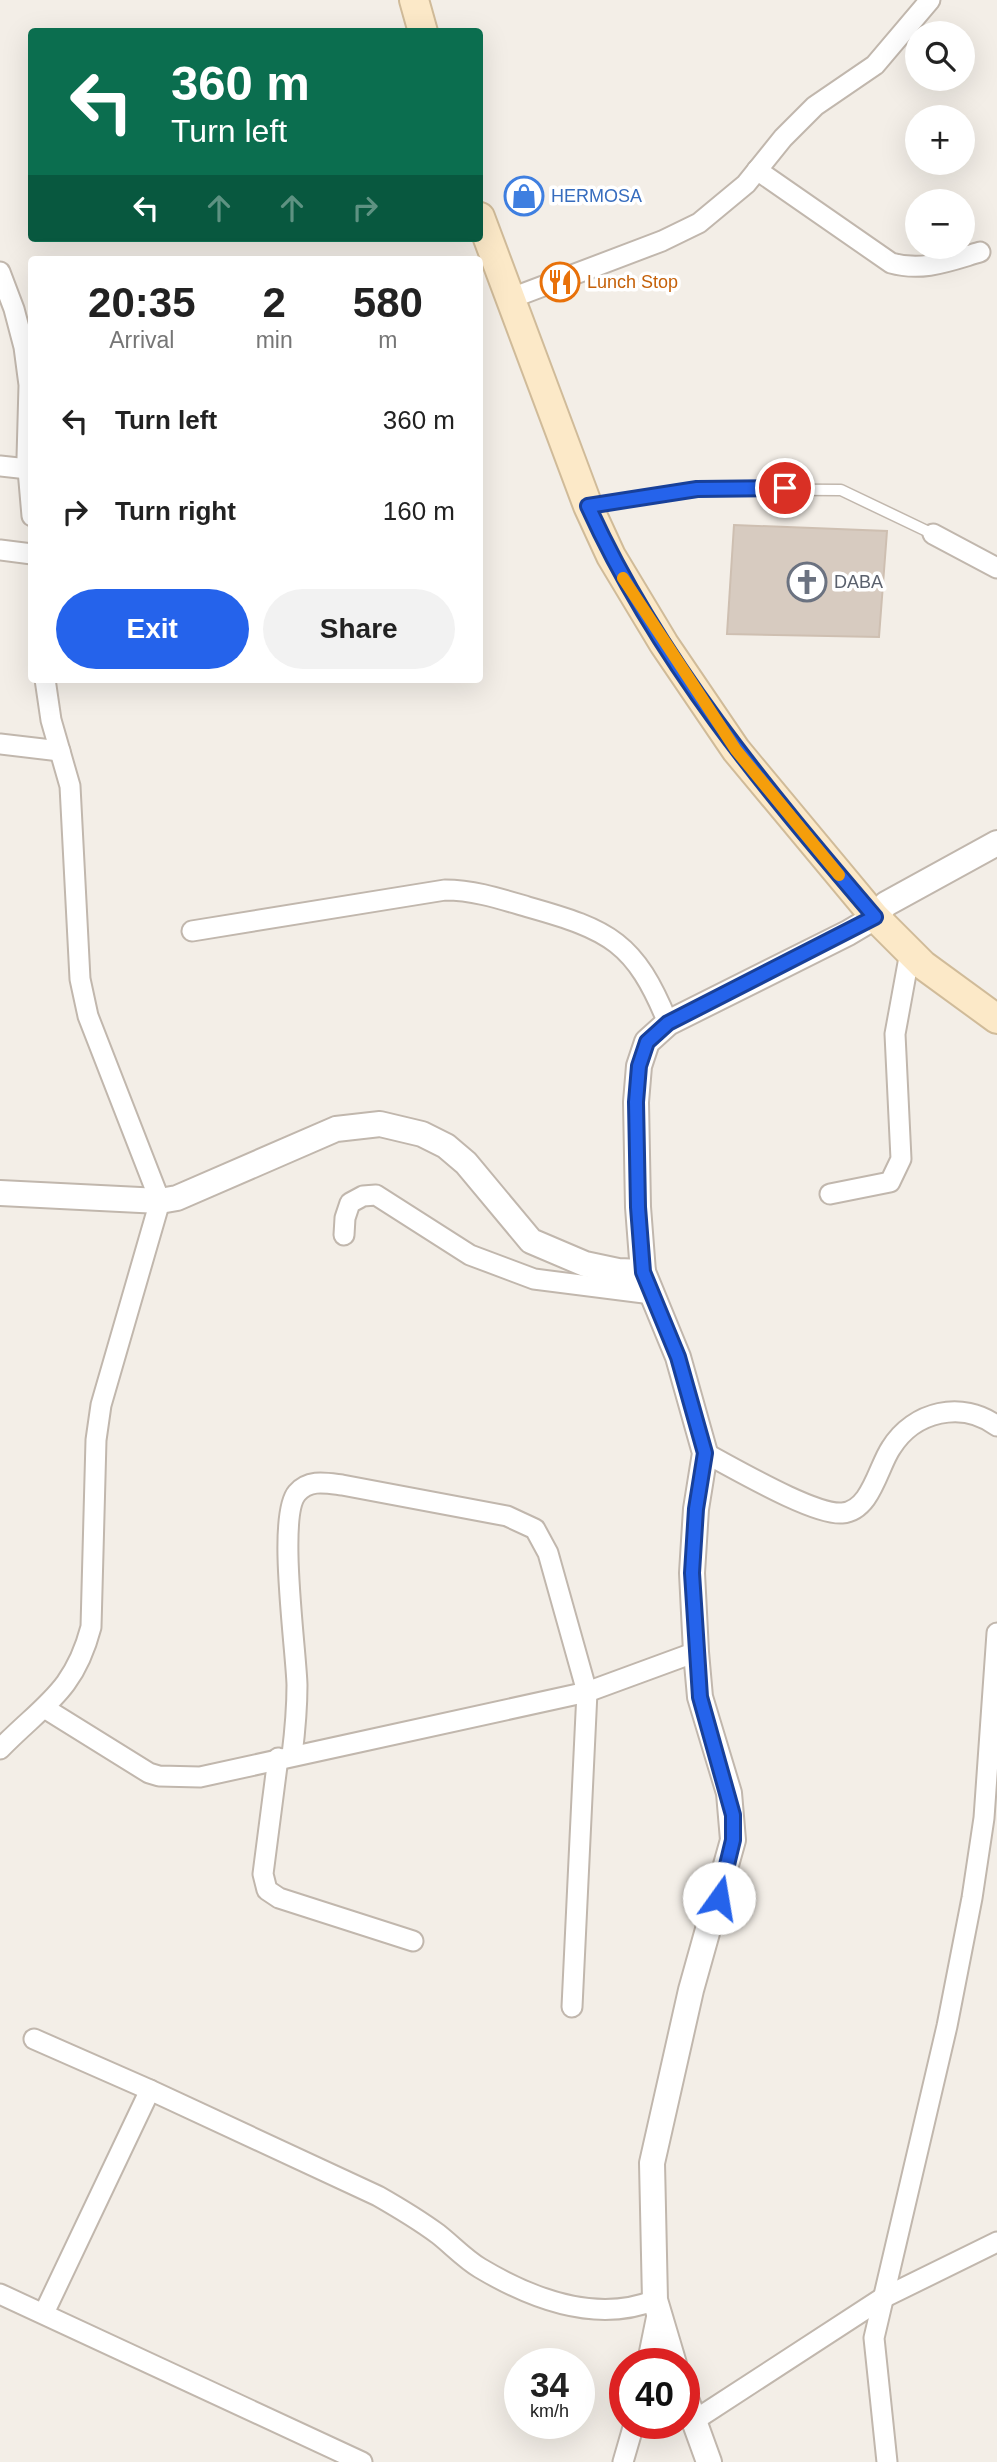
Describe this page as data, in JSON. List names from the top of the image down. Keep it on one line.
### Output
{"places":{"shop":["HERMOSA"],"restaurant":["Lunch Stop"],"church":["DABA"]},"page":{"map_buttons":["+","−"],"turn":["360 m","Turn left"],"eta":["20:35","Arrival","2","min","580","m"],"list":[{"name":"Turn left","value":"360 m"},{"name":"Turn right","value":"160 m"}],"buttons":["Exit","Share"],"speed":"34 km/h","limit":"40"}}
